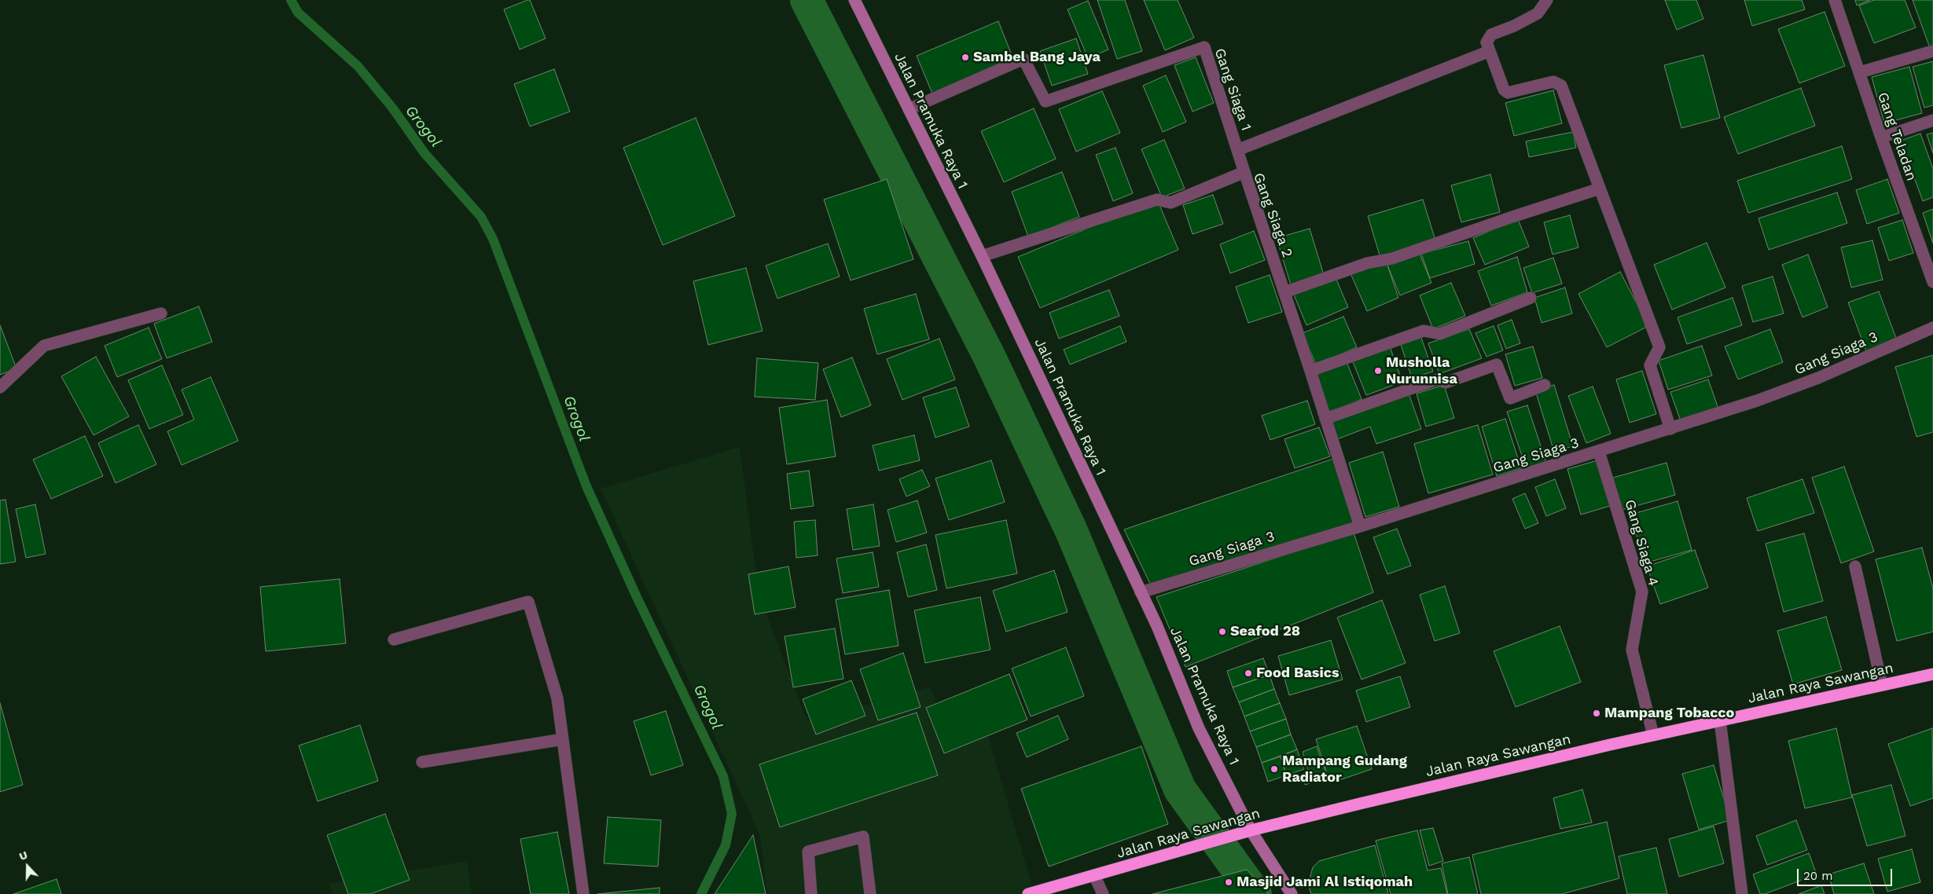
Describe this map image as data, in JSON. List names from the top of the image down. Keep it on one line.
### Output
{"streets":{"highway":["Jalan Raya Sawangan"],"main road":["Jalan Pramuka Raya 1"],"street":["Gang Siaga 1","Gang Teladan","Gang Siaga 2","Gang Siaga 3","Gang Siaga 4"]},"crossings":[["Gang Siaga 1","Jalan Pramuka Raya 1"],["Gang Siaga 1","Gang Siaga 2"],["Jalan Pramuka Raya 1","Gang Siaga 2"],["Jalan Pramuka Raya 1","Gang Siaga 3"],["Jalan Pramuka Raya 1","Jalan Raya Sawangan"],["Gang Siaga 2","Gang Siaga 3"],["Gang Siaga 3","Gang Siaga 4"],["Gang Siaga 4","Jalan Raya Sawangan"]],"water":["Grogol"],"places":["Sambel Bang Jaya","Musholla Nurunnisa","Seafod 28","Food Basics","Mampang Tobacco","Mampang Gudang Radiator","Masjid Jami Al Istiqomah"],"scale_bar":"20 m","north":"top"}
